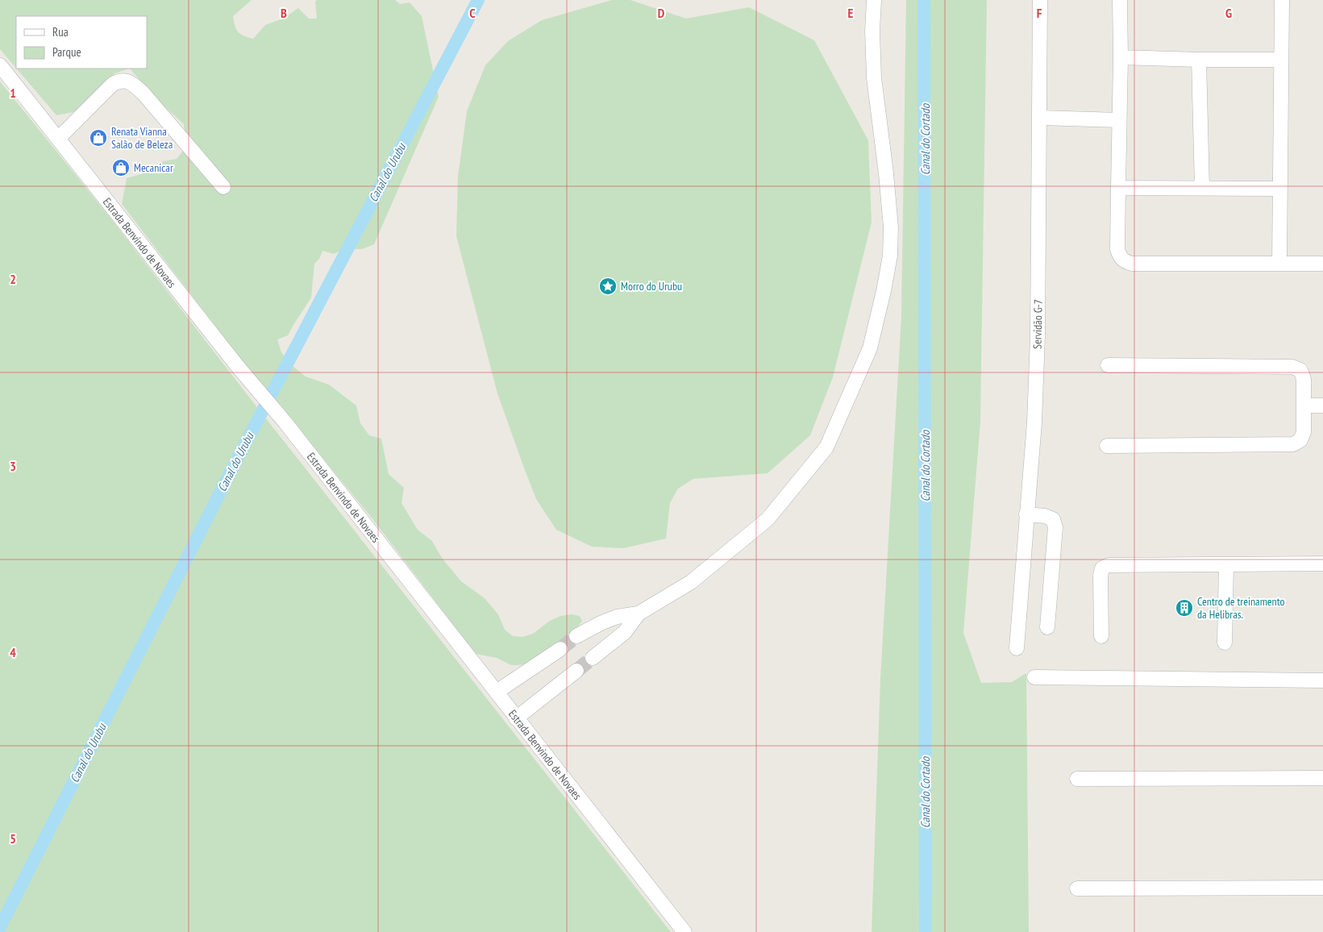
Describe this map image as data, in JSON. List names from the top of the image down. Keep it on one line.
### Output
{"streets":{"street":["Estrada Benvindo de Novaes","Servidão G-7"]},"water":["Canal do Cortado","Canal do Urubu"],"places":{"shop":["Renata Vianna Salão de Beleza","Mecanicar"],"place":["Morro do Urubu"],"building":["Centro de treinamento da Helibras."]},"legend":["Rua","Parque"],"grid":{"columns":["B","C","D","E","F","G"],"rows":["1","2","3","4","5"]}}
